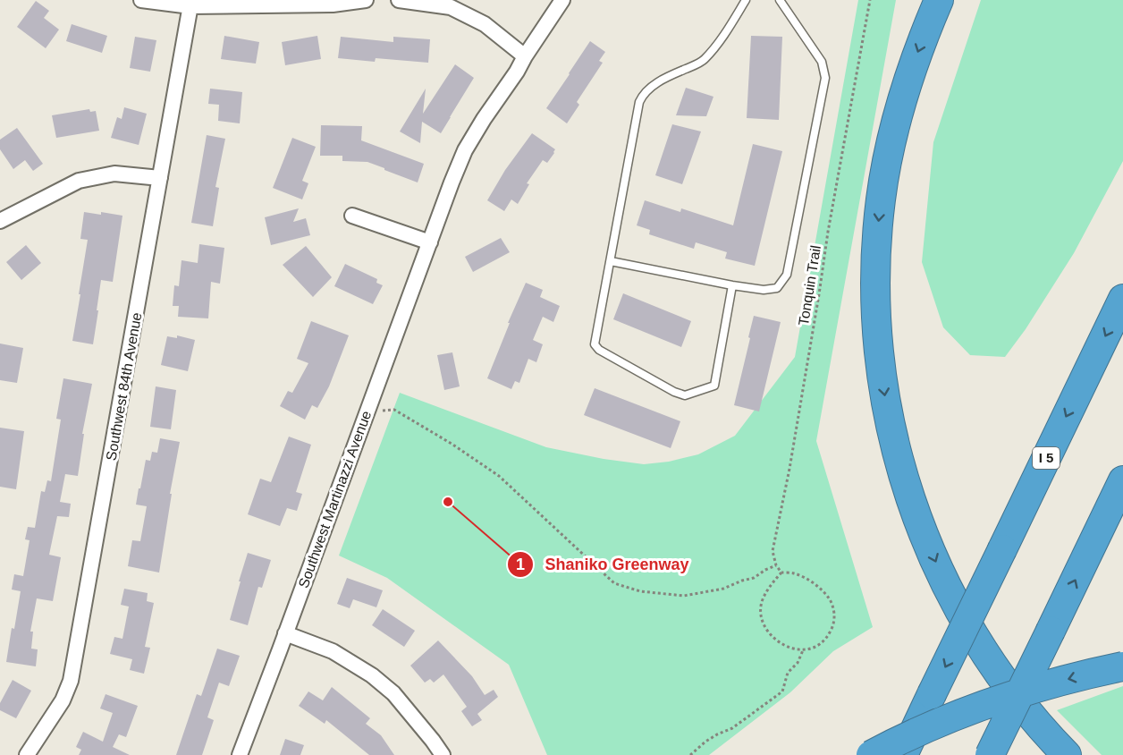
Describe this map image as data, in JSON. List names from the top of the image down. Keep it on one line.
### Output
{"streets":{"highway":["I 5"],"street":["Southwest 84th Avenue","Southwest Martinazzi Avenue"],"path":["Tonquin Trail"]},"places":["Shaniko Greenway"]}
